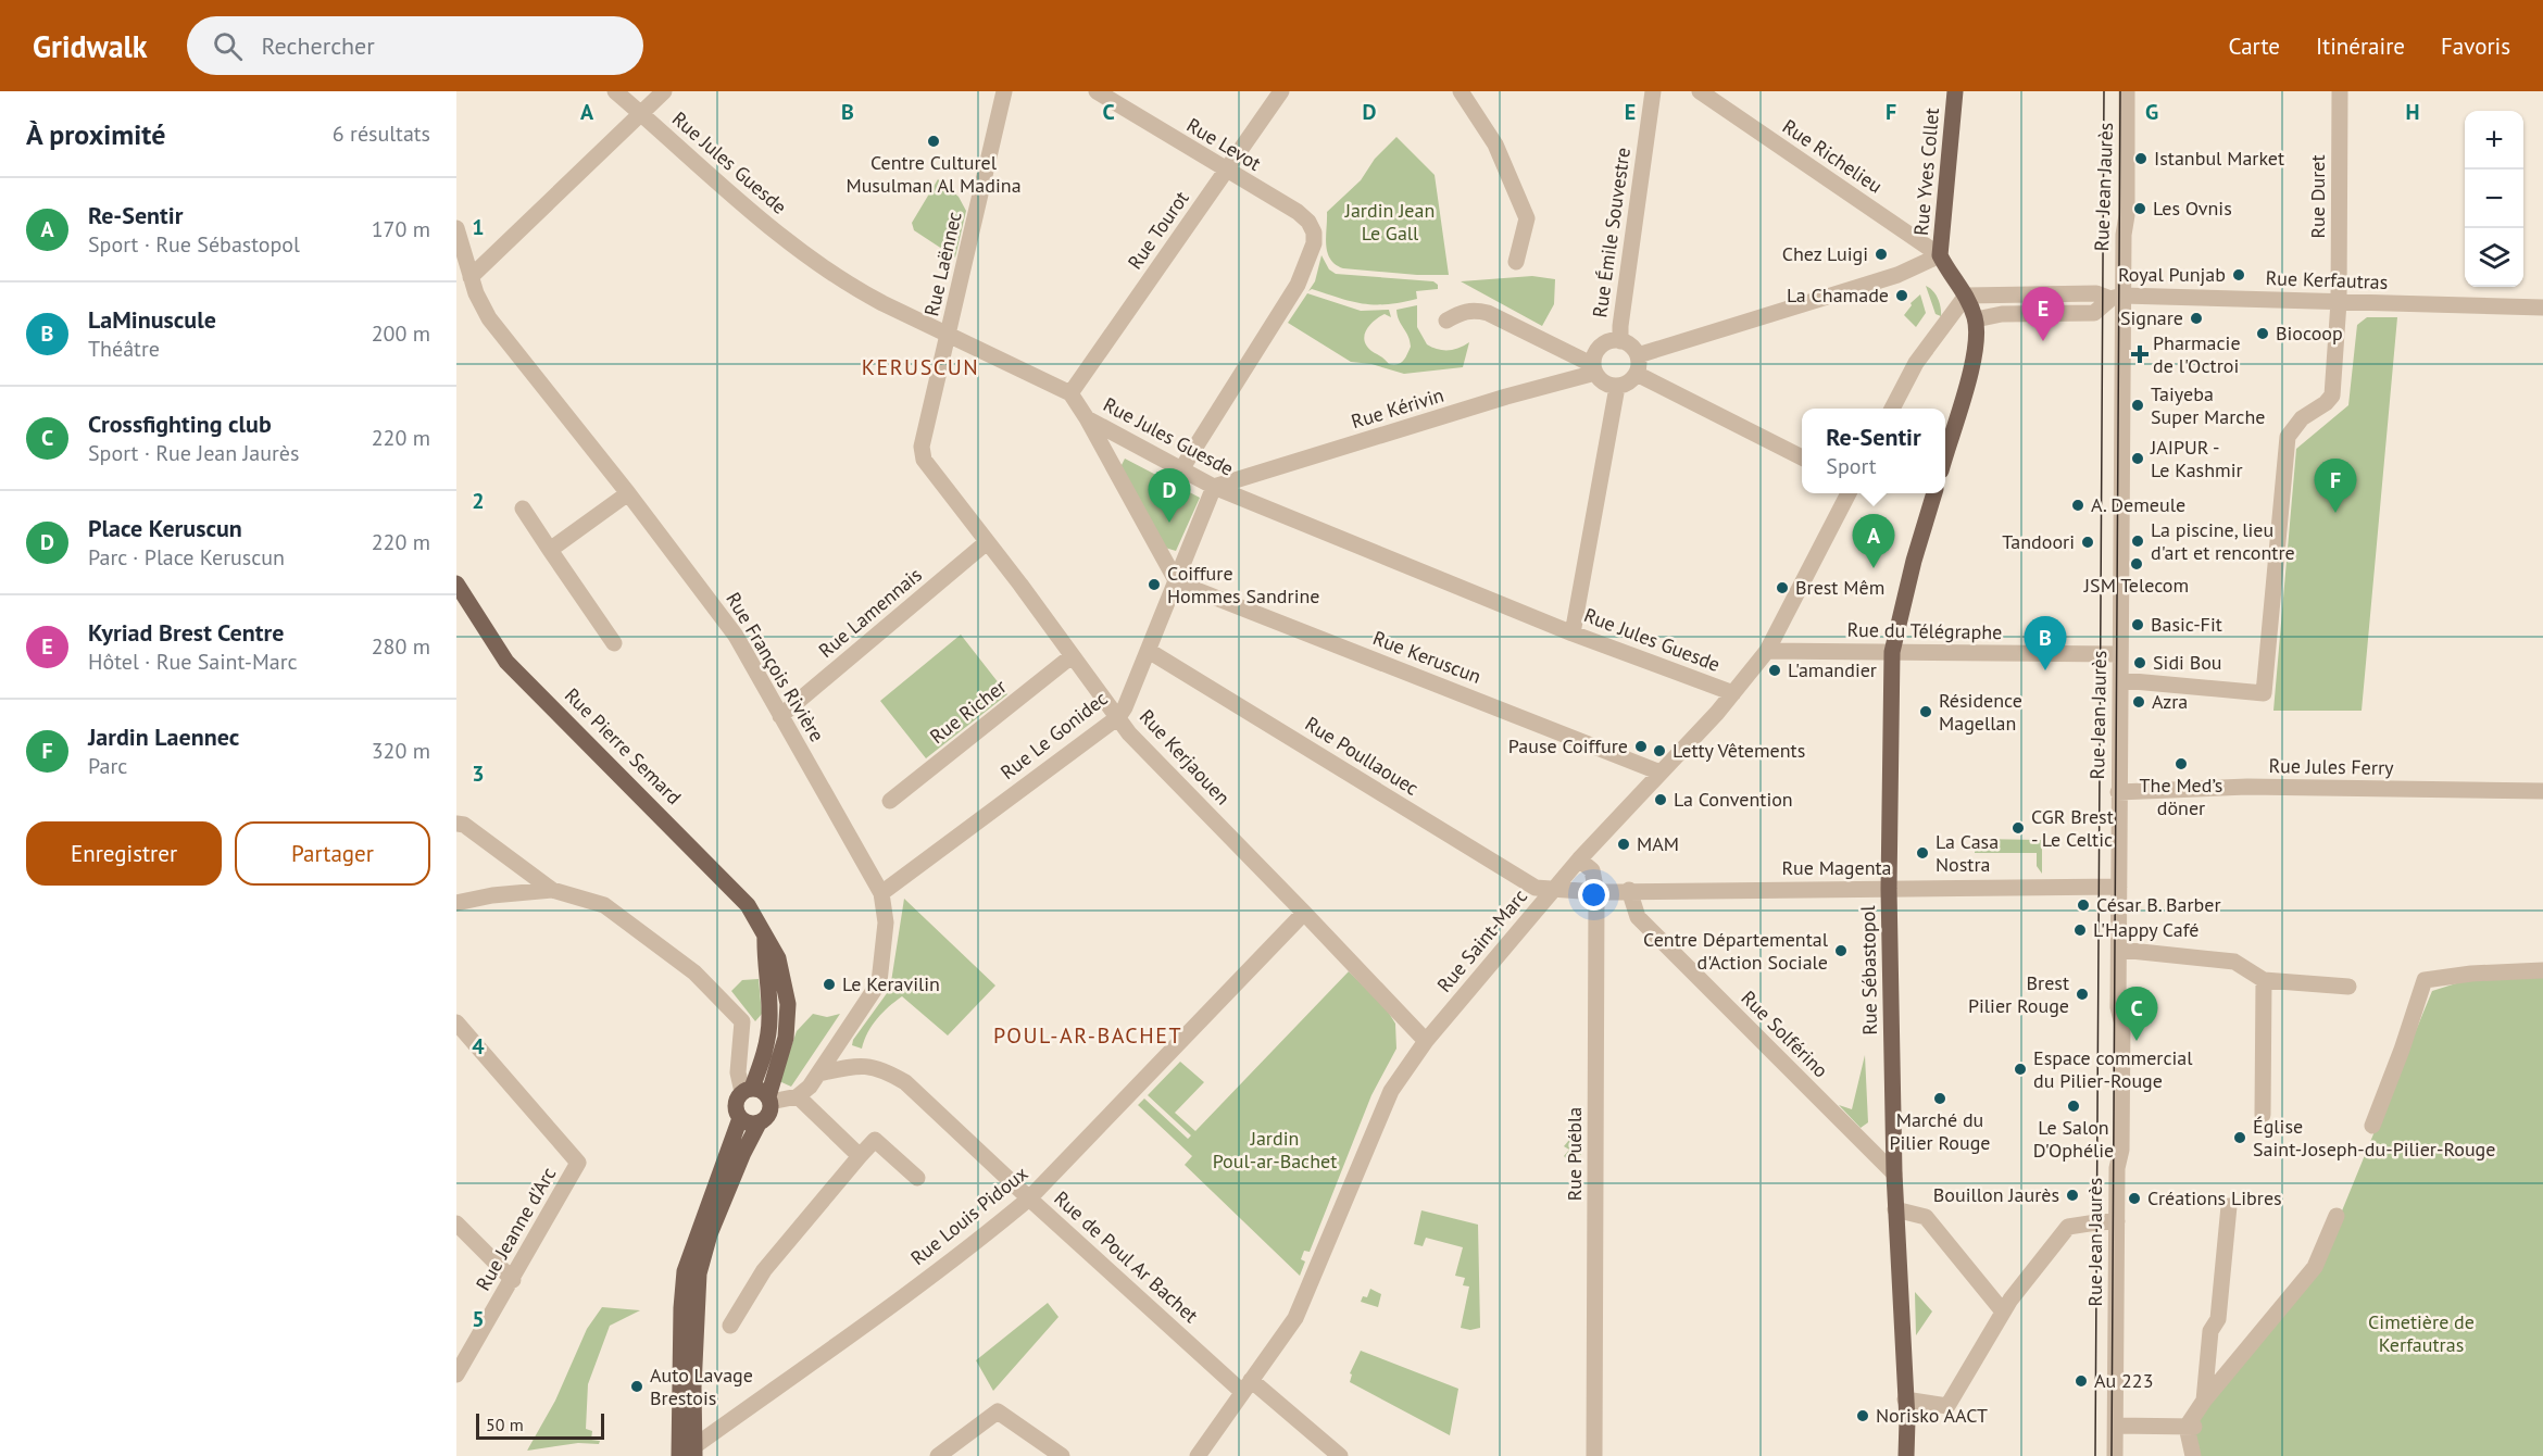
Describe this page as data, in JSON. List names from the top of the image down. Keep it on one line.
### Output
{"streets":{"main road":["Rue Yves Collet","Rue Pierre Semard","Rue Sébastopol"],"street":["Rue Levot","Rue Richelieu","Rue Jules Guesde","Rue Jean Jaurès","Rue Duret","Rue Tourot","Rue Émile Souvestre","Rue Laënnec","Rue Kerfautras","Rue Kérivin","Rue Lamennais","Rue du Télégraphe","Rue Keruscun","Rue François Rivière","Rue Richer","Rue Le Gonidec","Rue Poullaouec","Rue Kerjaouen","Rue Jules Ferry","Rue Magenta","Rue Saint-Marc","Rue Solférino","Rue Puébla","Rue Louis Pidoux","Rue Jeanne d'Arc","Rue de Poul Ar Bachet"]},"crossings":[["Rue Levot","Rue Jules Guesde"],["Rue Levot","Rue Tourot"],["Rue Richelieu","Rue Yves Collet"],["Rue Jules Guesde","Rue Tourot"],["Rue Jules Guesde","Rue Laënnec"],["Rue Jules Guesde","Rue Kérivin"],["Rue Jules Guesde","Rue Le Gonidec"],["Rue Jules Guesde","Rue Saint-Marc"],["Rue Jean Jaurès","Rue Duret"],["Rue Jean Jaurès","Rue Kerfautras"],["Rue Jean Jaurès","Rue du Télégraphe"],["Rue Jean Jaurès","Rue Jules Ferry"],["Rue Jean Jaurès","Rue Magenta"],["Rue Duret","Rue Kerfautras"],["Rue Émile Souvestre","Rue Kérivin"],["Rue Laënnec","Rue Kerjaouen"],["Rue Kérivin","Rue Le Gonidec"],["Rue Lamennais","Rue François Rivière"],["Rue Lamennais","Rue Kerjaouen"],["Rue du Télégraphe","Rue Saint-Marc"],["Rue du Télégraphe","Rue Sébastopol"],["Rue Keruscun","Rue Le Gonidec"],["Rue Keruscun","Rue Saint-Marc"],["Rue François Rivière","Rue Le Gonidec"],["Rue François Rivière","Rue de Poul Ar Bachet"],["Rue Richer","Rue Kerjaouen"],["Rue Le Gonidec","Rue Poullaouec"],["Rue Le Gonidec","Rue Kerjaouen"],["Rue Pierre Semard","Rue Louis Pidoux"],["Rue Poullaouec","Rue Magenta"],["Rue Poullaouec","Rue Saint-Marc"],["Rue Kerjaouen","Rue Saint-Marc"],["Rue Kerjaouen","Rue Louis Pidoux"],["Rue Magenta","Rue Saint-Marc"],["Rue Magenta","Rue Sébastopol"],["Rue Magenta","Rue Solférino"],["Rue Magenta","Rue Puébla"],["Rue Saint-Marc","Rue Puébla"],["Rue Saint-Marc","Rue de Poul Ar Bachet"],["Rue Sébastopol","Rue Solférino"],["Rue Louis Pidoux","Rue de Poul Ar Bachet"]],"districts":["KERUSCUN","POUL-AR-BACHET"],"parks":["Jardin Jean Le Gall","Jardin Poul-ar-Bachet","Cimetière de Kerfautras"],"places":{"other":["Centre Culturel Musulman Al Madina","Istanbul Market","Les Ovnis","Chez Luigi","Royal Punjab","La Chamade","Signare","Biocoop","Taiyeba Super Marche","JAIPUR - Le Kashmir","A. Demeule","La piscine, lieu d'art et rencontre","Tandoori","JSM Telecom","Coiffure Hommes Sandrine","Brest Mêm","Basic-Fit","Sidi Bou","L'amandier","Azra","Résidence Magellan","Pause Coiffure","Letty Vêtements","The Med’s döner","La Convention","CGR Brest - Le Celtic","MAM","La Casa Nostra","César B. Barber","L'Happy Café","Centre Départemental d'Action Sociale","Le Keravilin","Brest Pilier Rouge","Espace commercial du Pilier-Rouge","Marché du Pilier Rouge","Le Salon D'Ophélie","Église Saint-Joseph-du-Pilier-Rouge","Bouillon Jaurès","Créations Libres","Au 223","Auto Lavage Brestois","Norisko AACT"],"health":["Pharmacie de l'Octroi"]},"scale_bar":"50 m","page":{"header":"Gridwalk","search":"Rechercher","nav":["Carte","Itinéraire","Favoris"],"heading":["À proximité","6 résultats"],"map_buttons":["+","−"],"list":[{"mark":"A","name":"Re-Sentir","note":"Sport · Rue Sébastopol","value":"170 m"},{"mark":"B","name":"LaMinuscule","note":"Théâtre","value":"200 m"},{"mark":"C","name":"Crossfighting club","note":"Sport · Rue Jean Jaurès","value":"220 m"},{"mark":"D","name":"Place Keruscun","note":"Parc · Place Keruscun","value":"220 m"},{"mark":"E","name":"Kyriad Brest Centre","note":"Hôtel · Rue Saint-Marc","value":"280 m"},{"mark":"F","name":"Jardin Laennec","note":"Parc","value":"320 m"}],"pins":["E","F","D","A","B","C"],"popup":["Re-Sentir","Sport"],"buttons":["Enregistrer","Partager"],"scale":"50 m"},"grid":{"columns":["A","B","C","D","E","F","G","H"],"rows":["1","2","3","4","5"]}}
